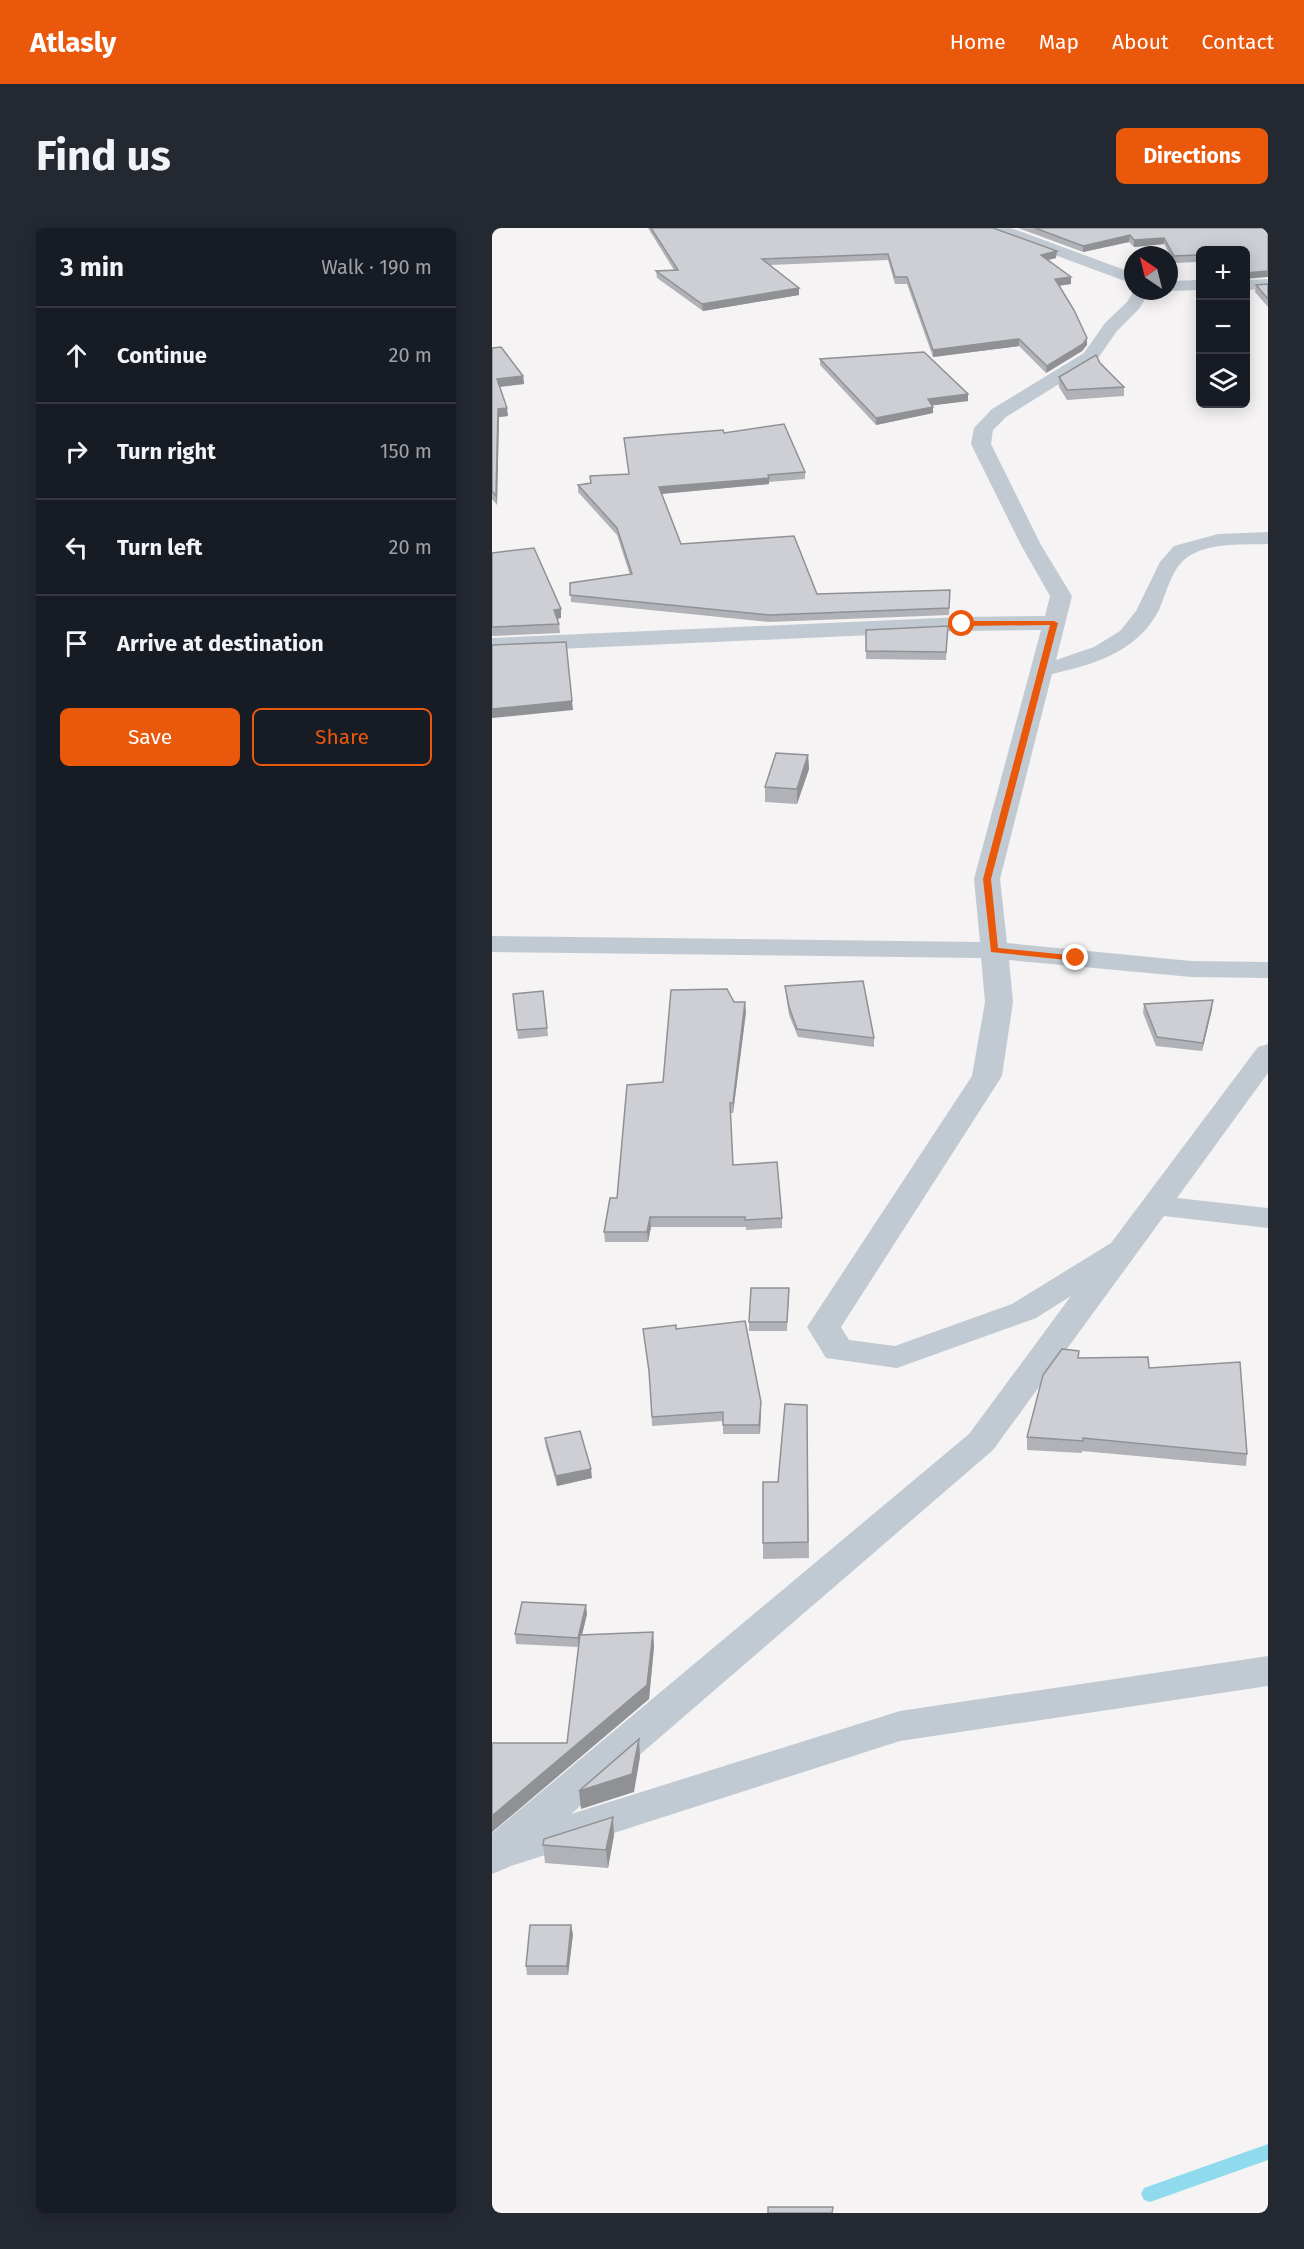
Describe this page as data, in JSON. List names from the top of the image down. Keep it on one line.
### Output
{"north":"top left","page":{"header":"Atlasly","nav":["Home","Map","About","Contact"],"buttons":["Directions",["Save","Share"]],"title":"Find us","heading":["3 min","Walk · 190 m"],"map_buttons":["+","−"],"list":[["Continue","20 m"],["Turn right","150 m"],["Turn left","20 m"],"Arrive at destination"]}}
